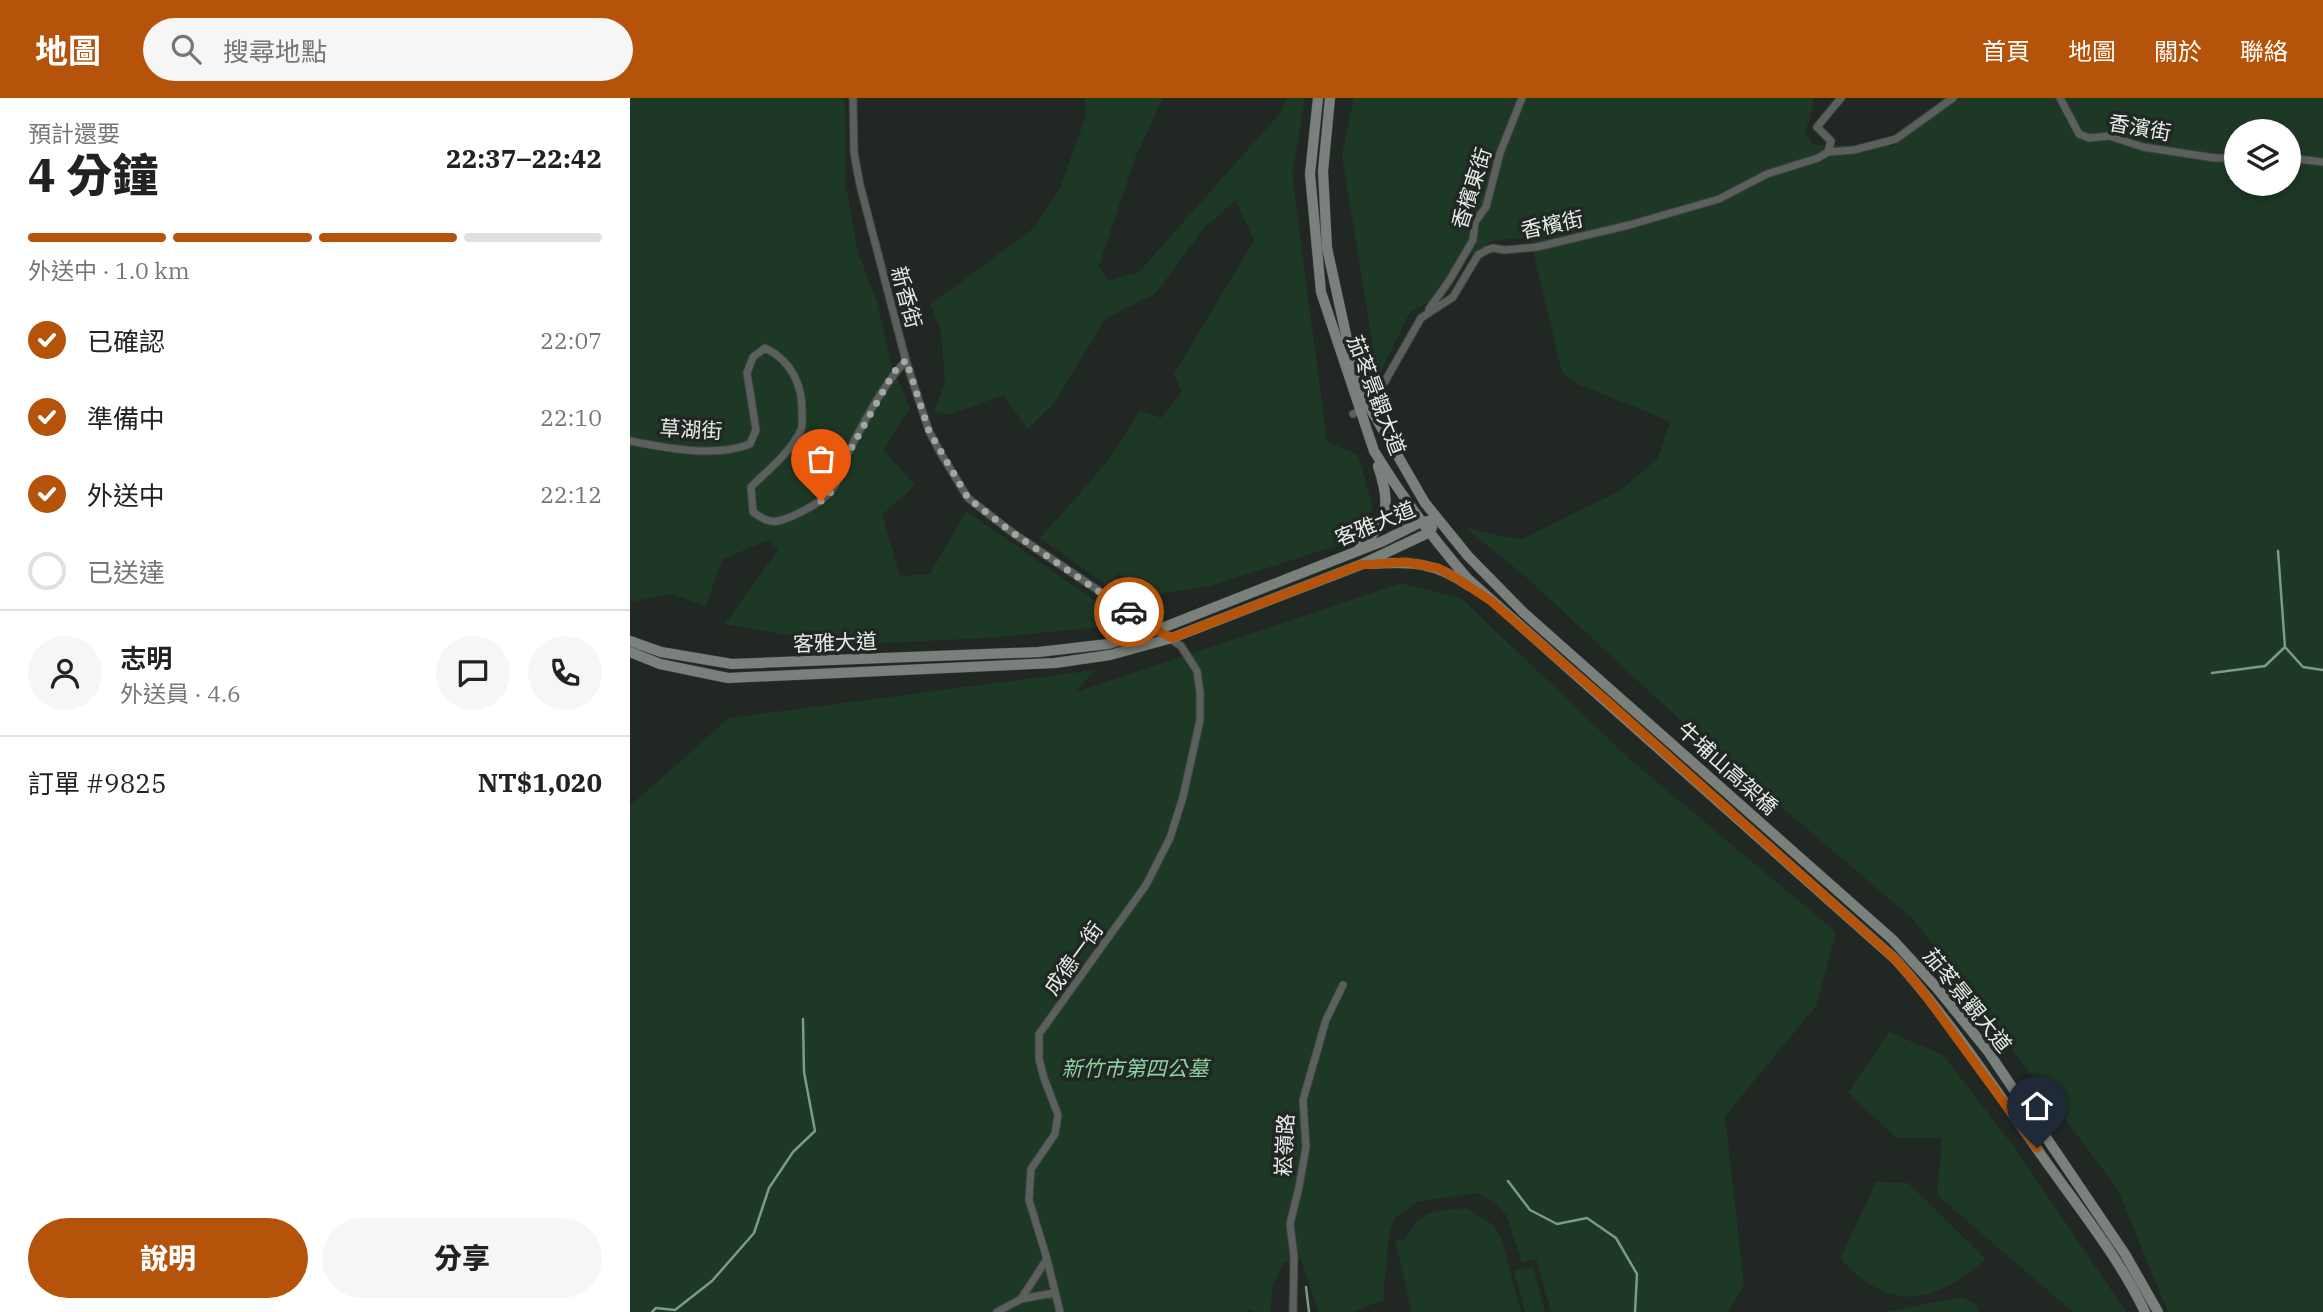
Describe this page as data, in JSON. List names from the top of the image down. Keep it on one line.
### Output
{"streets":{"street":["香濱街","香檳東街","香檳街","新香街","茄苳景觀大道","草湖街","客雅大道","牛埔山高架橋","成德一街","崧嶺路"]},"crossings":[["香檳東街","香檳街"],["香檳街","茄苳景觀大道"],["新香街","草湖街"],["新香街","客雅大道"],["新香街","成德一街"],["茄苳景觀大道","客雅大道"],["茄苳景觀大道","牛埔山高架橋"],["客雅大道","成德一街"]],"parks":["新竹市第四公墓"],"page":{"header":"地圖","search":"搜尋地點","nav":["首頁","地圖","關於","聯絡"],"heading":["4 分鐘","預計還要","22:37–22:42"],"panel":["志明","外送員 · 4.6","訂單 #9825","NT$1,020"],"bar":"外送中 · 1.0 km","list":[["已確認","22:07"],["準備中","22:10"],["外送中","22:12"],"已送達"],"buttons":["說明","分享"]}}
